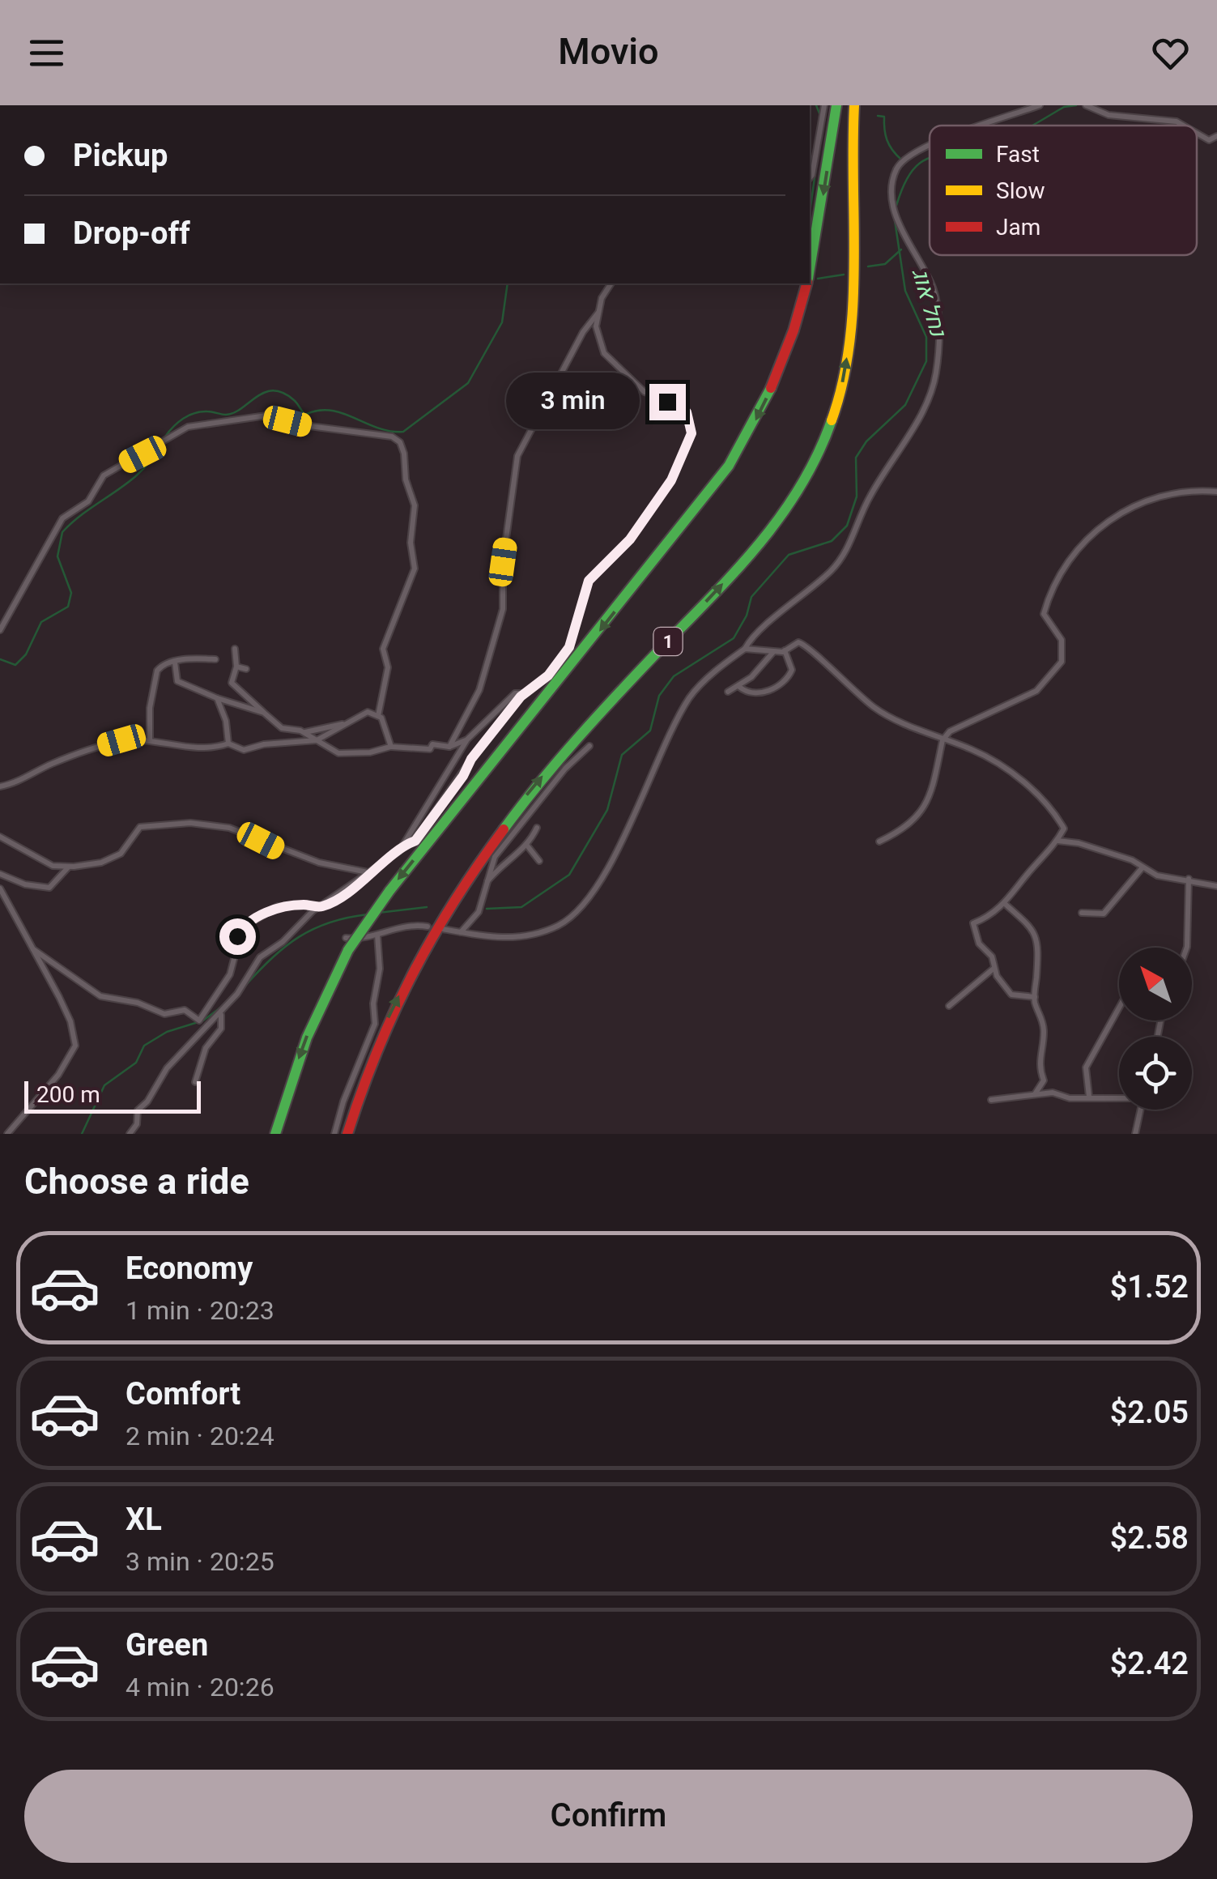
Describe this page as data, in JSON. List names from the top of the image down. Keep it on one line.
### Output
{"streets":{"highway":["1"]},"water":["נחל אוג"],"legend":["Fast","Slow","Jam"],"scale_bar":"200 m","north":"top left","page":{"header":"Movio","banner":["Pickup","Drop-off"],"bubble":"3 min","scale":"200 m","heading":"Choose a ride","list":[{"name":"Economy","note":"1 min · 20:23","value":"$1.52"},{"name":"Comfort","note":"2 min · 20:24","value":"$2.05"},{"name":"XL","note":"3 min · 20:25","value":"$2.58"},{"name":"Green","note":"4 min · 20:26","value":"$2.42"}],"buttons":"Confirm"}}
